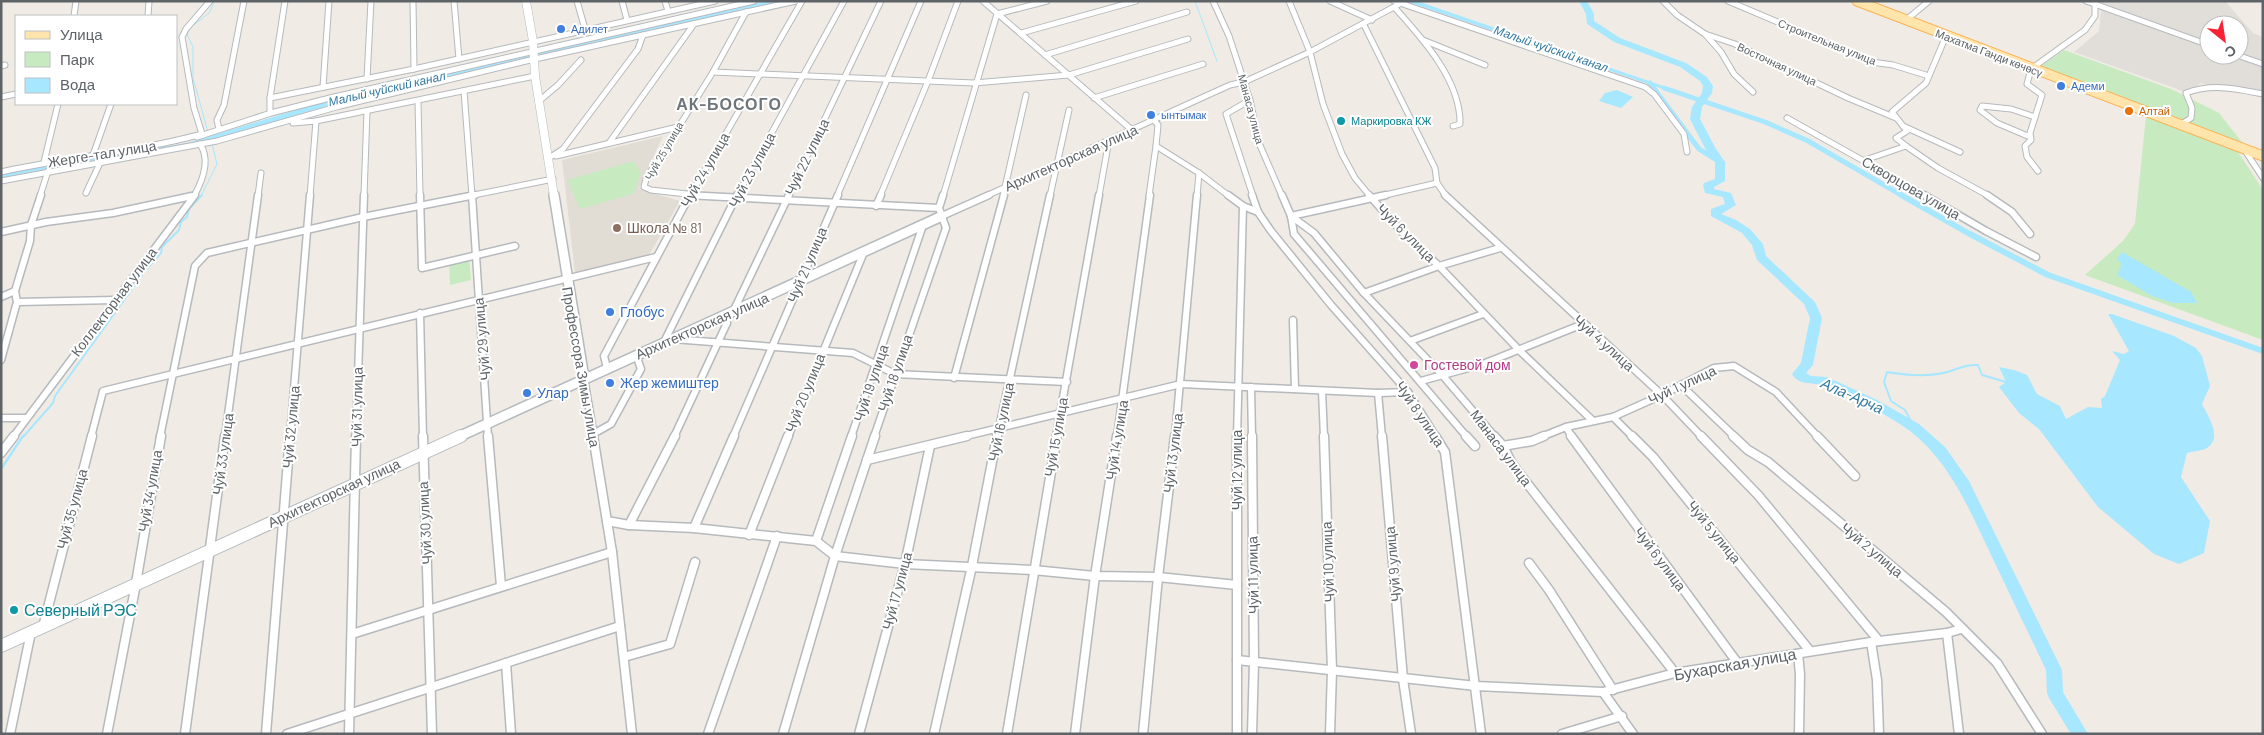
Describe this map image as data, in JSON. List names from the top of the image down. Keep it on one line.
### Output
{"streets":{"main road":["Махатма Ганди көчөсү"],"street":["Строительная улица","Восточная улица","Манаса улица","Чуй 25 улица","Жерге-тал улица","Чуй 22 улица","Архитекторская улица","Чуй 24 улица","Чуй 23 улица","Скворцова улица","Чуй 6 улица","Чуй 21 улица","Коллекторная улица","Чуй 29 улица","Чуй 4 улица","Профессора Зимы улица","Чуй 18 улица","Чуй 19 улица","Чуй 1 улица","Чуй 20 улица","Чуй 31 улица","Чуй 8 улица","Чуй 16 улица","Чуй 32 улица","Чуй 15 улица","Чуй 14 улица","Чуй 13 улица","Чуй 33 улица","Чуй 12 улица","Чуй 34 улица","Чуй 35 улица","Чуй 30 улица","Чуй 5 улица","Чуй 2 улица","Чуй 10 улица","Чуй 9 улица","Чуй 11 улица","Чуй 17 улица","Бухарская улица"]},"crossings":[["Манаса улица","Архитекторская улица"],["Манаса улица","Чуй 1 улица"],["Манаса улица","Чуй 8 улица"],["Манаса улица","Бухарская улица"],["Чуй 25 улица","Чуй 24 улица"],["Чуй 22 улица","Архитекторская улица"],["Архитекторская улица","Чуй 24 улица"],["Архитекторская улица","Чуй 23 улица"],["Архитекторская улица","Чуй 6 улица"],["Архитекторская улица","Чуй 21 улица"],["Архитекторская улица","Чуй 29 улица"],["Архитекторская улица","Чуй 4 улица"],["Архитекторская улица","Профессора Зимы улица"],["Архитекторская улица","Чуй 18 улица"],["Архитекторская улица","Чуй 19 улица"],["Архитекторская улица","Чуй 20 улица"],["Архитекторская улица","Чуй 31 улица"],["Архитекторская улица","Чуй 16 улица"],["Архитекторская улица","Чуй 32 улица"],["Архитекторская улица","Чуй 15 улица"],["Архитекторская улица","Чуй 14 улица"],["Архитекторская улица","Чуй 33 улица"],["Архитекторская улица","Чуй 34 улица"],["Архитекторская улица","Чуй 35 улица"],["Архитекторская улица","Чуй 30 улица"],["Чуй 6 улица","Чуй 1 улица"],["Чуй 6 улица","Бухарская улица"],["Чуй 4 улица","Чуй 1 улица"],["Чуй 4 улица","Бухарская улица"],["Чуй 1 улица","Чуй 5 улица"],["Чуй 1 улица","Чуй 2 улица"],["Чуй 8 улица","Бухарская улица"],["Чуй 33 улица","Чуй 34 улица"],["Чуй 12 улица","Бухарская улица"],["Чуй 34 улица","Чуй 35 улица"],["Чуй 5 улица","Бухарская улица"],["Чуй 2 улица","Бухарская улица"],["Чуй 10 улица","Бухарская улица"],["Чуй 9 улица","Бухарская улица"],["Чуй 11 улица","Бухарская улица"]],"districts":["АК-БОСОГО"],"water":["Малый чуйский канал","Ала-Арча"],"places":["Адилет","Адеми","Алтай","ынтымак","Маркировка КЖ","Школа № 81","Глобус","Гостевой дом","Жер жемиштер","Улар","Северный РЭС"],"legend":["Улица","Парк","Вода"],"north":"bottom right"}
